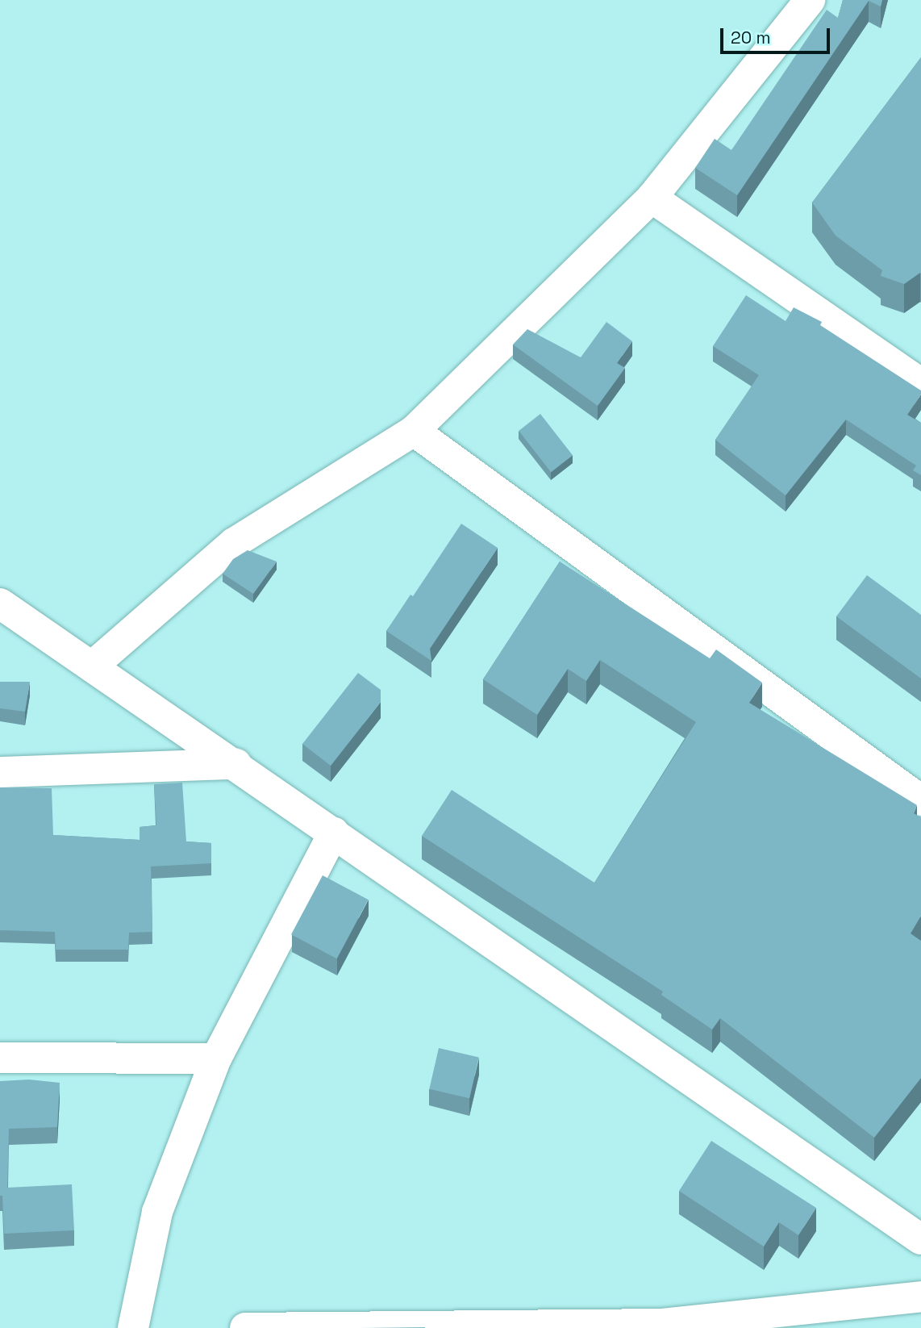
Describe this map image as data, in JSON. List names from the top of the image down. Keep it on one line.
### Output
{"scale_bar":"20 m"}
